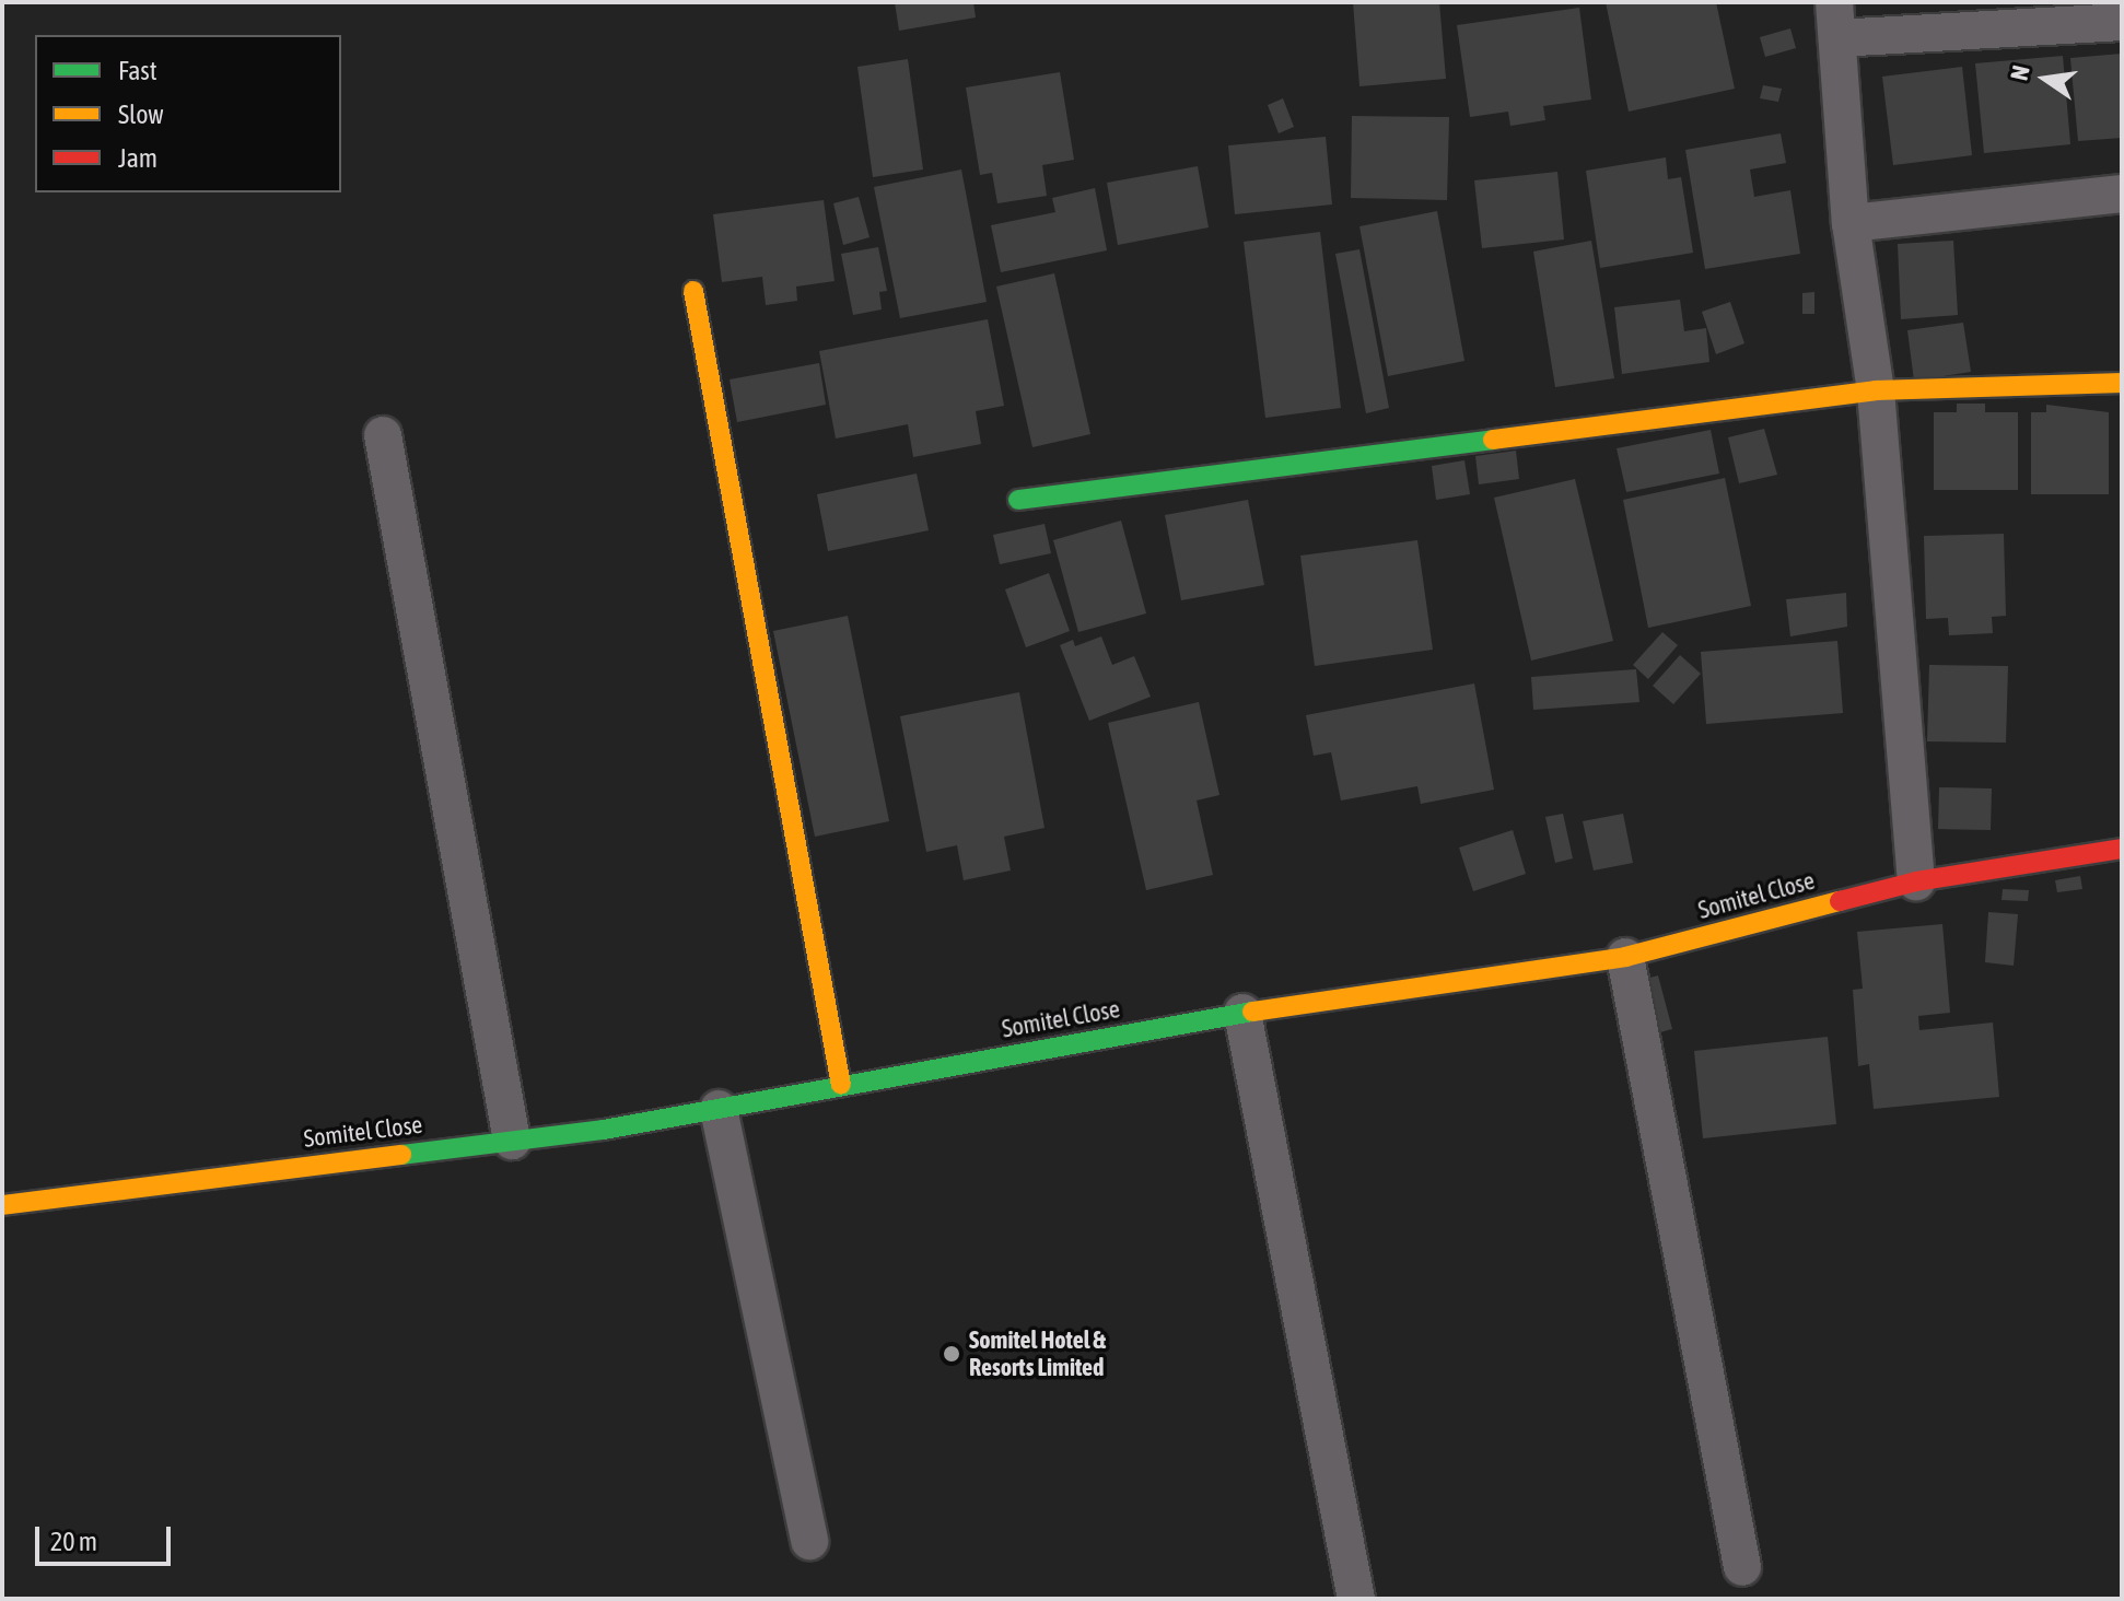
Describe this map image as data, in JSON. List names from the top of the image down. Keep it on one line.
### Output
{"streets":{"street":["Somitel Close"]},"places":["Somitel Hotel & Resorts Limited"],"legend":["Fast","Slow","Jam"],"scale_bar":"20 m","north":"left"}
